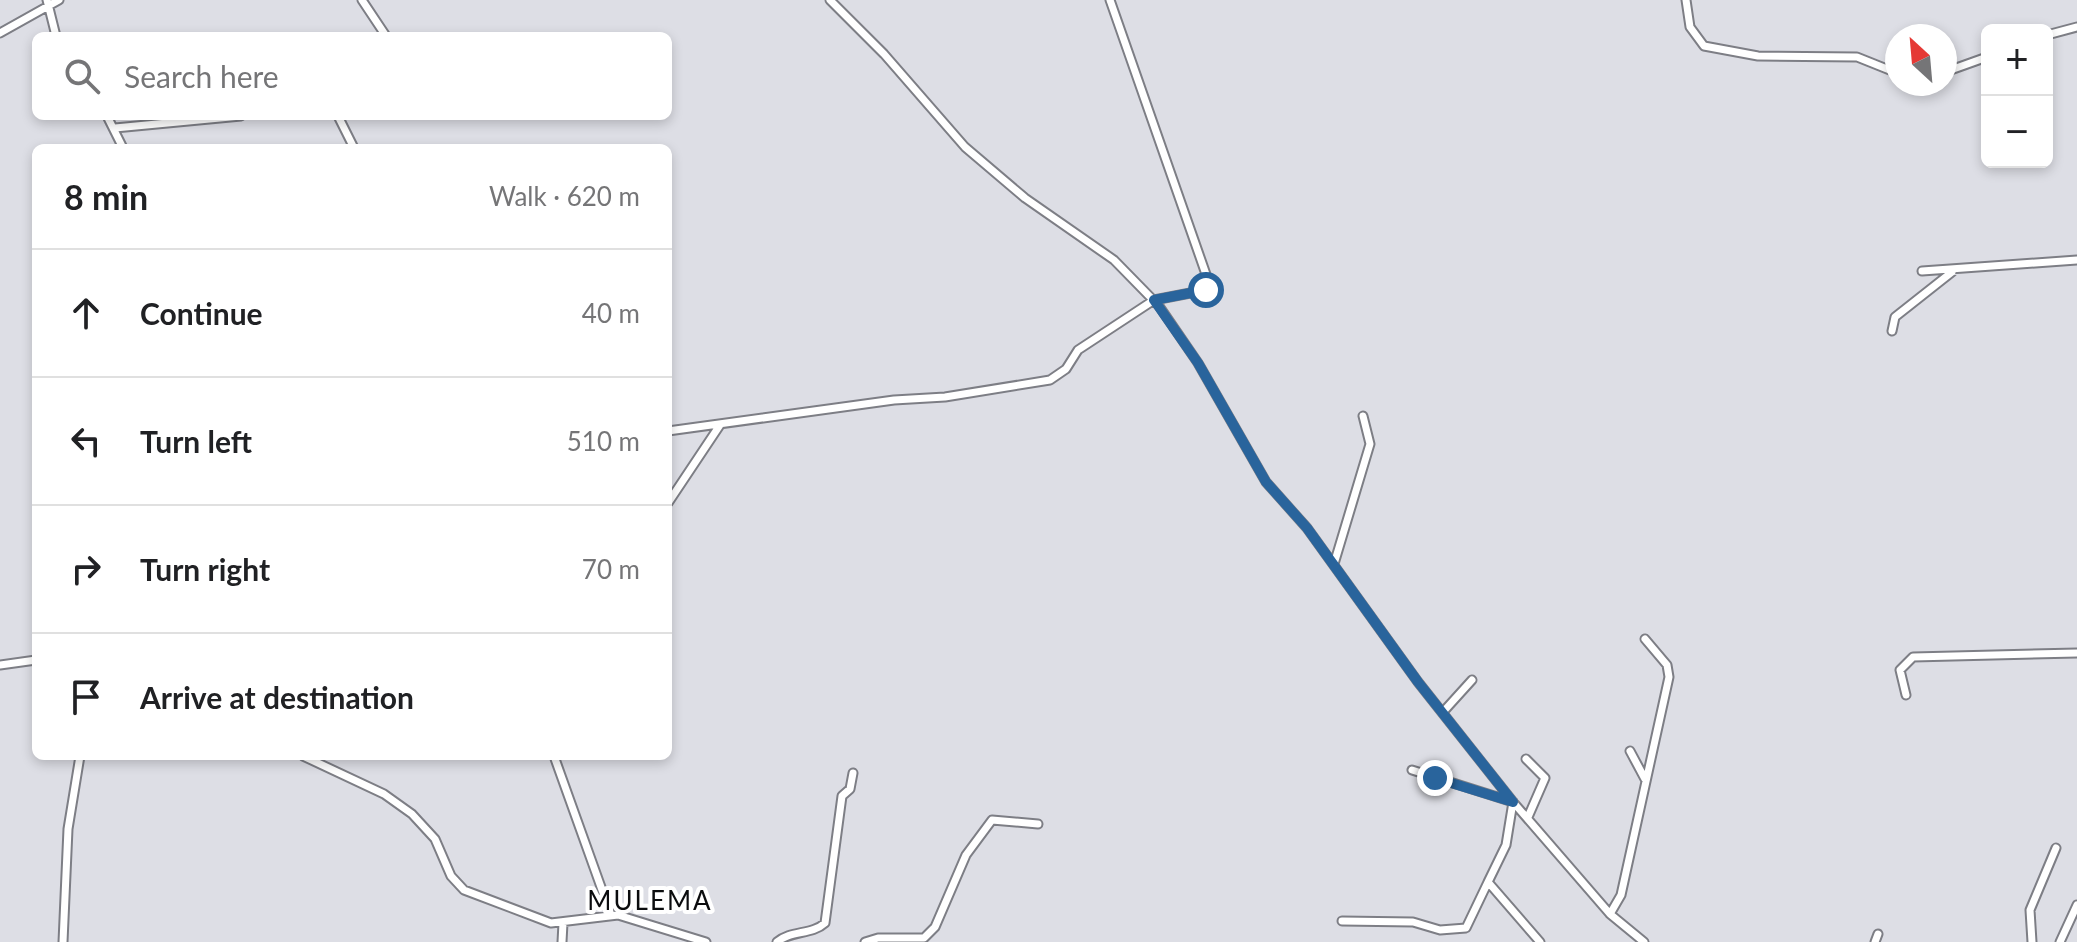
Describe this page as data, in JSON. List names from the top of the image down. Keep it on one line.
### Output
{"districts":["MULEMA"],"north":"top left","page":{"map_buttons":["+","−"],"search":"Search here","heading":["8 min","Walk · 620 m"],"list":[["Continue","40 m"],["Turn left","510 m"],["Turn right","70 m"],"Arrive at destination"]}}
